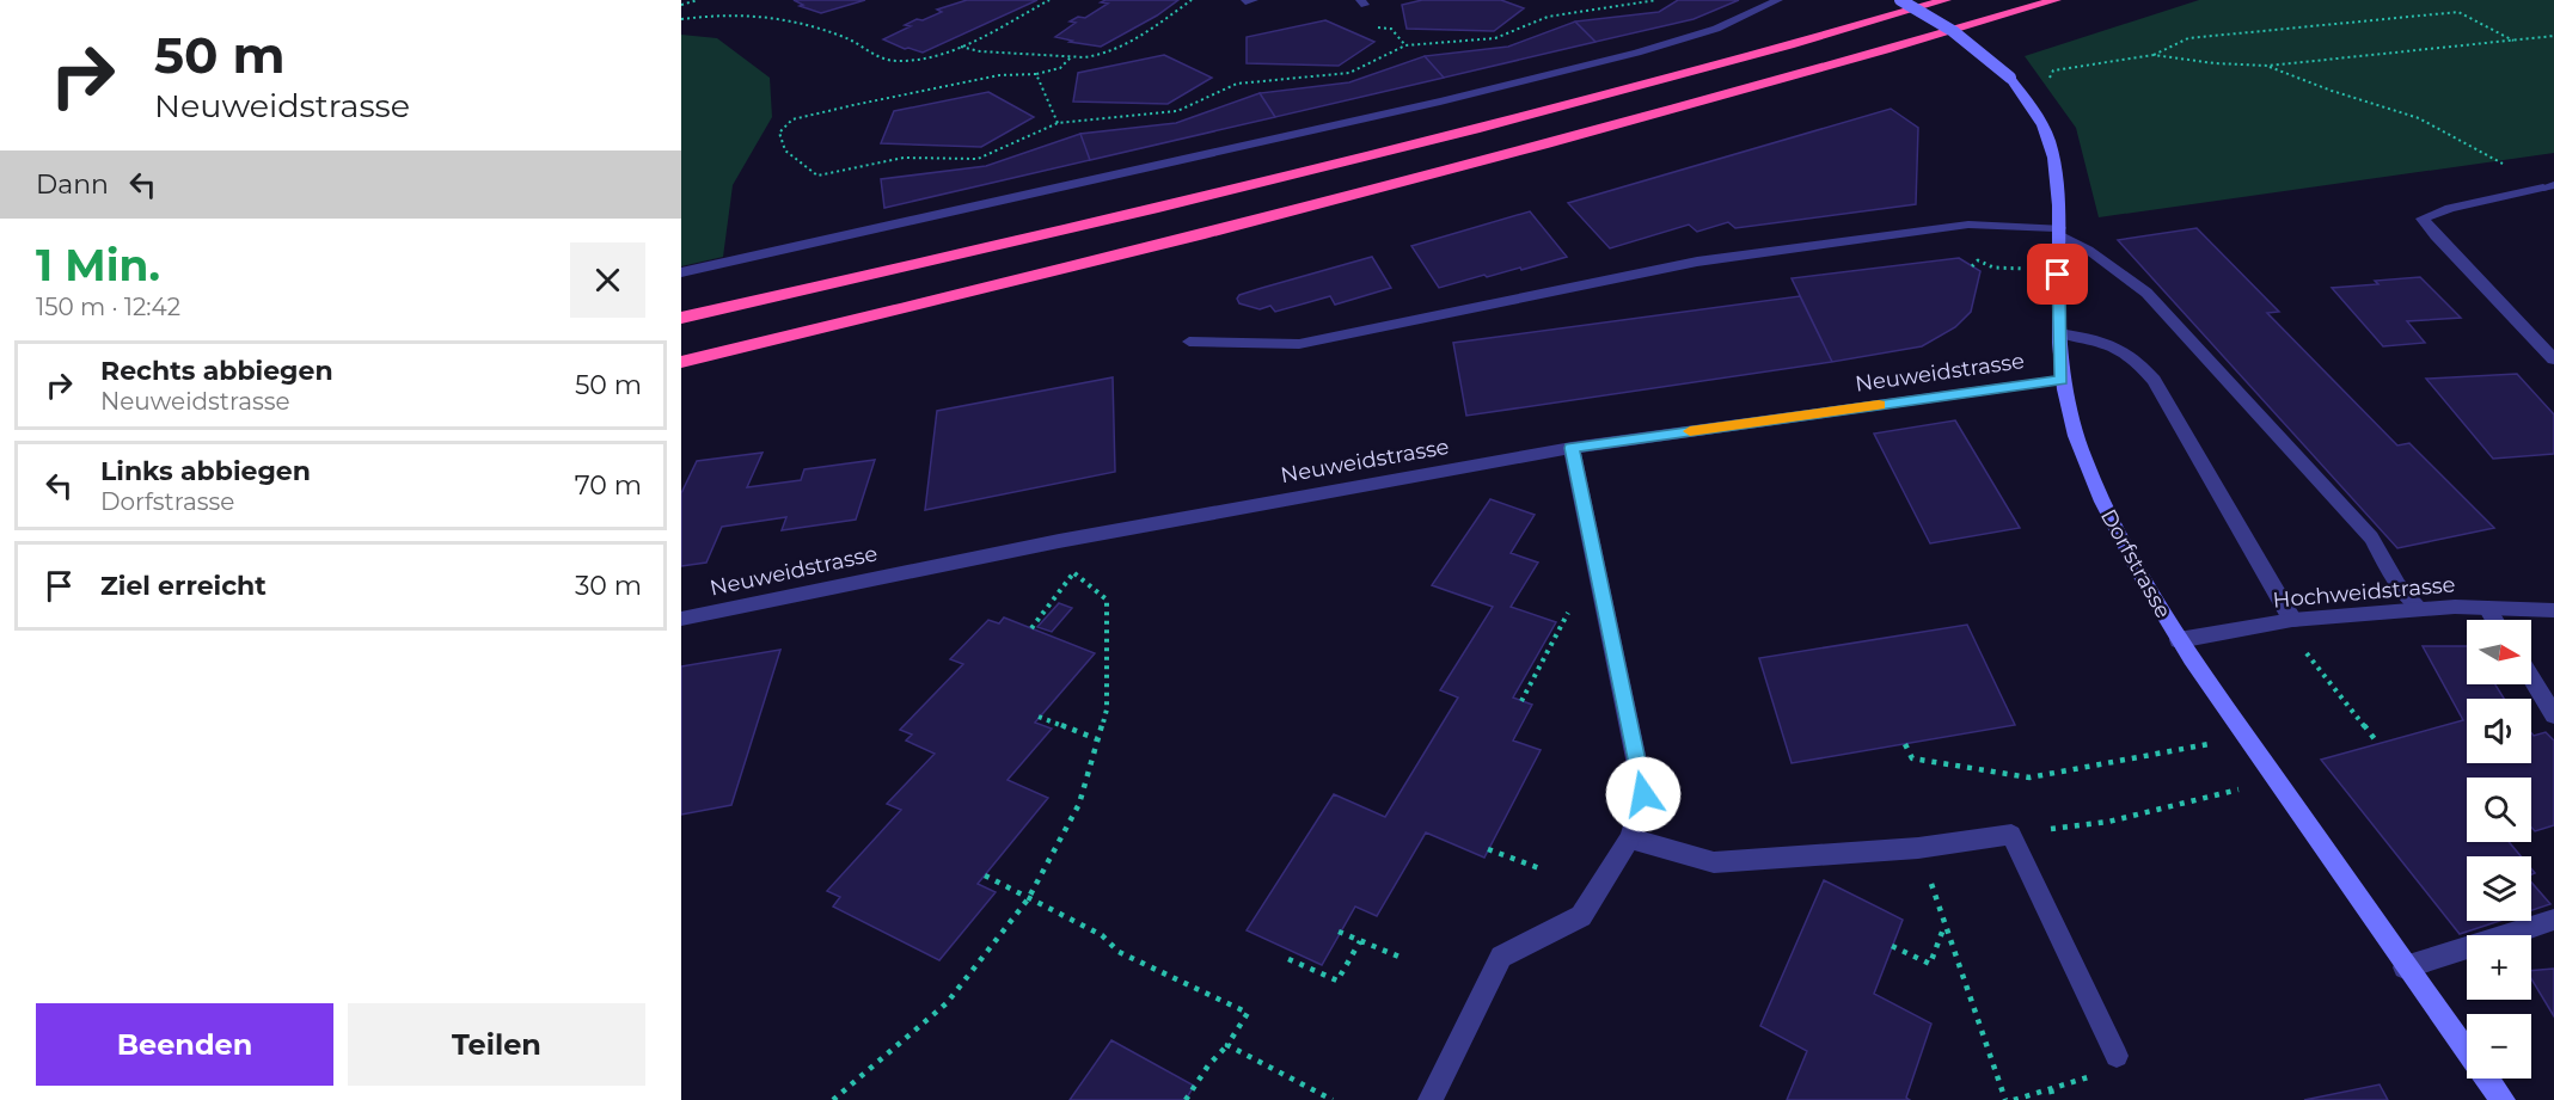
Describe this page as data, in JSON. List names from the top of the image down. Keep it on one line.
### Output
{"streets":{"street":["Neuweidstrasse","Dorfstrasse","Hochweidstrasse"]},"crossings":[["Neuweidstrasse","Dorfstrasse"],["Dorfstrasse","Hochweidstrasse"]],"north":"right","page":{"turn":["50 m","Neuweidstrasse"],"then":"Dann","heading":["1 Min.","150 m · 12:42"],"list":[{"name":"Rechts abbiegen","note":"Neuweidstrasse","value":"50 m"},{"name":"Links abbiegen","note":"Dorfstrasse","value":"70 m"},{"name":"Ziel erreicht","value":"30 m"}],"map_buttons":["+","−"],"buttons":["Beenden","Teilen"]}}
